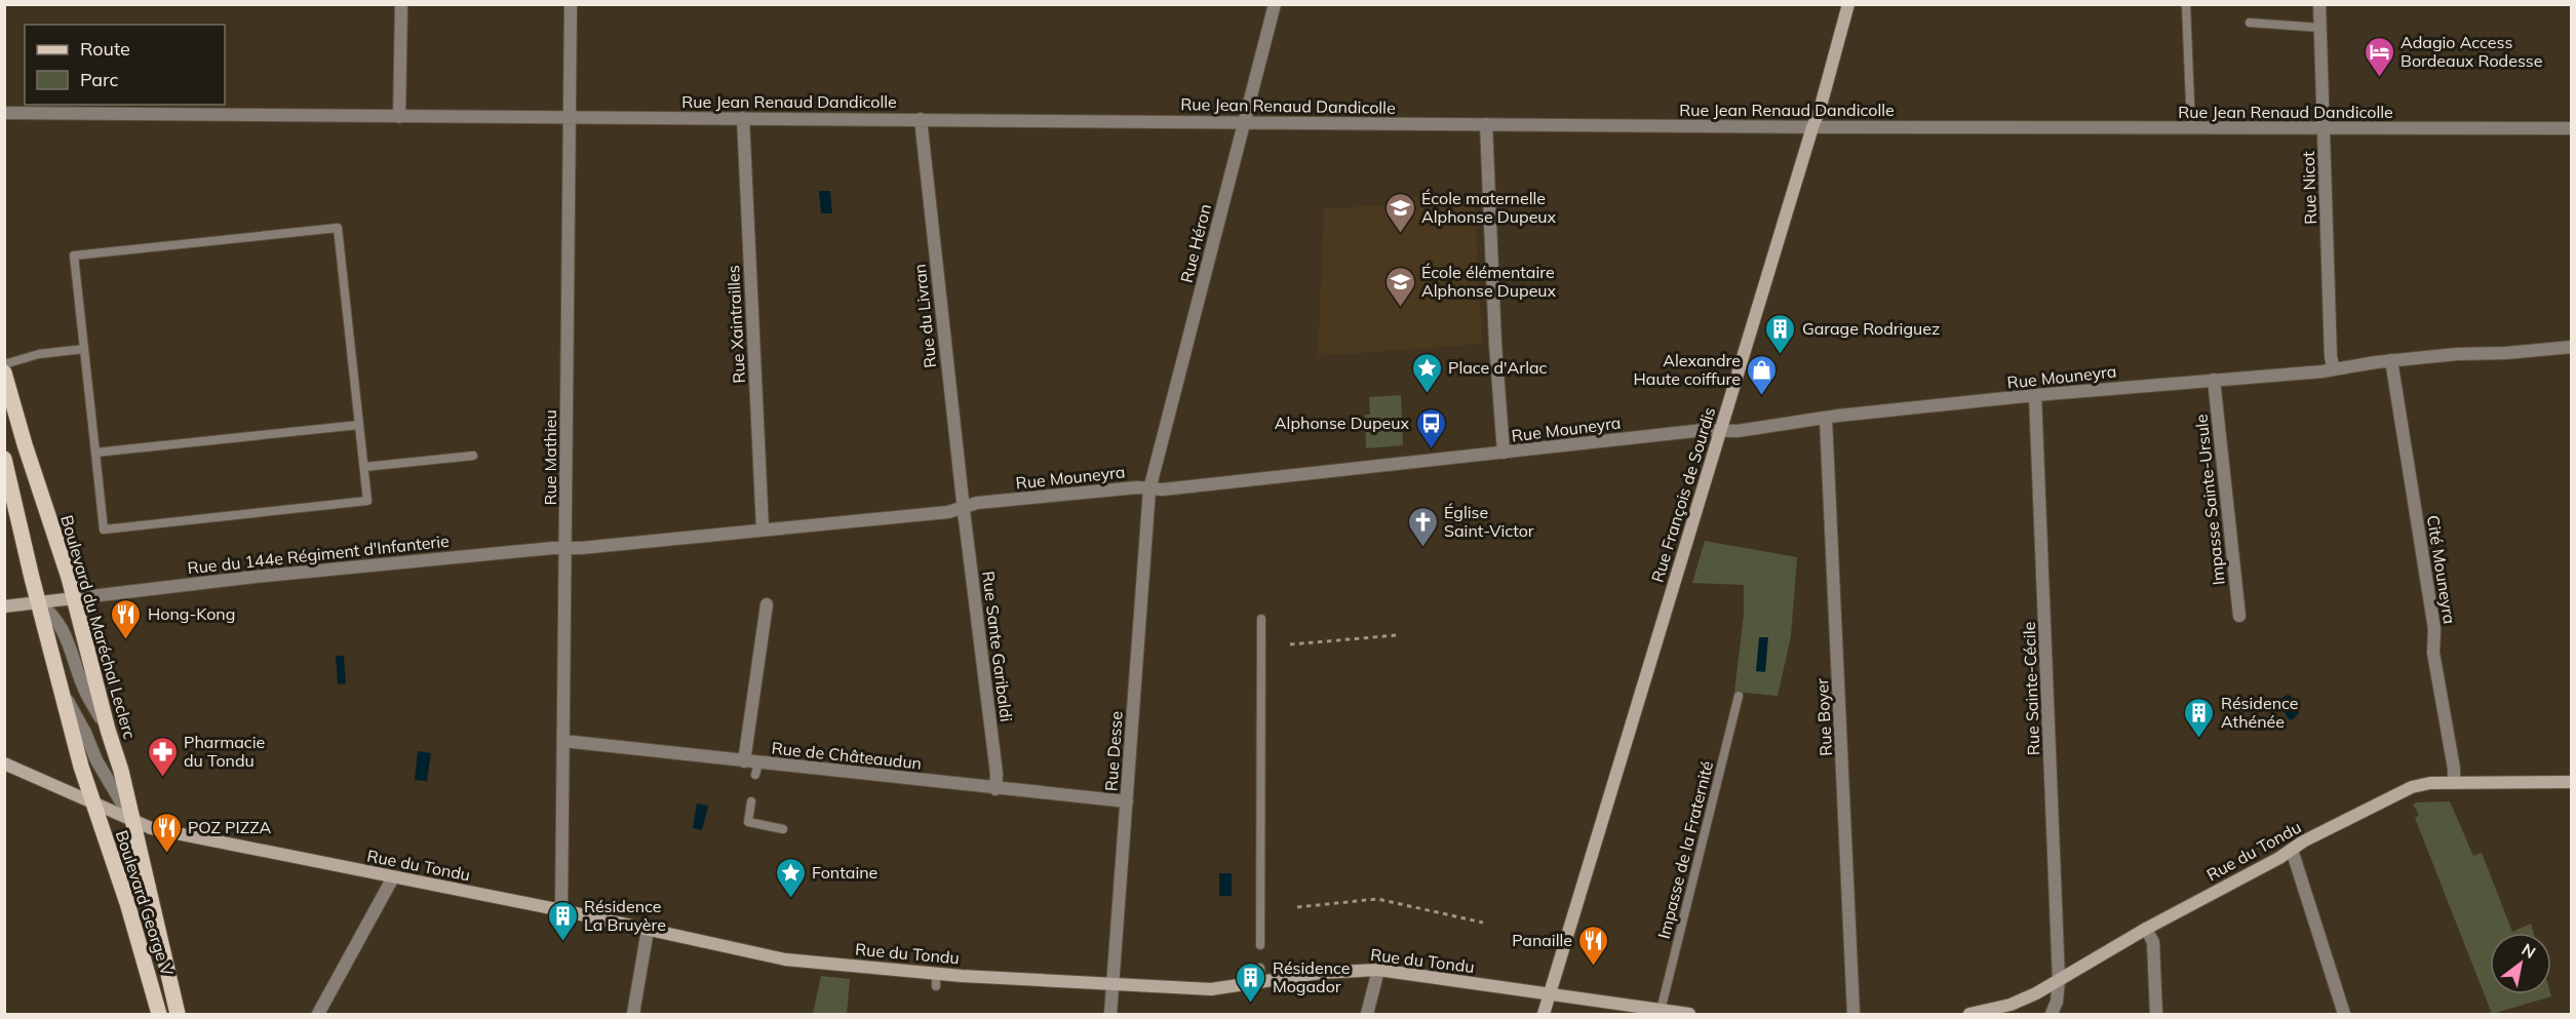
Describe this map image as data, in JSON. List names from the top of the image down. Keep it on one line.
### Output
{"streets":{"main road":["Boulevard du Maréchal Leclerc","Boulevard George V"],"street":["Rue Jean Renaud Dandicolle","Rue Nicot","Rue Héron","Rue du Livran","Rue Xaintrailles","Rue Mouneyra","Rue Mathieu","Rue François de Sourdis","Impasse Sainte-Ursule","Rue du 144e Régiment d'Infanterie","Cité Mouneyra","Rue Sante Garibaldi","Rue Sainte-Cécile","Rue Boyer","Rue Desse","Rue de Châteaudun","Rue du Tondu"],"lane":["Impasse de la Fraternité"]},"crossings":[["Rue Jean Renaud Dandicolle","Rue Nicot"],["Rue Jean Renaud Dandicolle","Rue Héron"],["Rue Jean Renaud Dandicolle","Rue du Livran"],["Rue Jean Renaud Dandicolle","Rue Xaintrailles"],["Rue Jean Renaud Dandicolle","Rue Mathieu"],["Rue Jean Renaud Dandicolle","Rue François de Sourdis"],["Rue Nicot","Rue Mouneyra"],["Rue Héron","Rue Mouneyra"],["Rue Héron","Rue Desse"],["Rue du Livran","Rue Mouneyra"],["Rue du Livran","Rue Sante Garibaldi"],["Rue Xaintrailles","Rue Mouneyra"],["Rue Mouneyra","Rue Mathieu"],["Rue Mouneyra","Rue François de Sourdis"],["Rue Mouneyra","Impasse Sainte-Ursule"],["Rue Mouneyra","Rue du 144e Régiment d'Infanterie"],["Rue Mouneyra","Cité Mouneyra"],["Rue Mouneyra","Rue Sante Garibaldi"],["Rue Mouneyra","Rue Sainte-Cécile"],["Rue Mouneyra","Rue Boyer"],["Rue Mouneyra","Rue Desse"],["Rue Mathieu","Rue du 144e Régiment d'Infanterie"],["Rue Mathieu","Rue de Châteaudun"],["Rue Mathieu","Rue du Tondu"],["Rue François de Sourdis","Rue du Tondu"],["Rue du 144e Régiment d'Infanterie","Boulevard du Maréchal Leclerc"],["Cité Mouneyra","Rue du Tondu"],["Boulevard du Maréchal Leclerc","Rue du Tondu"],["Boulevard du Maréchal Leclerc","Boulevard George V"],["Rue Sante Garibaldi","Rue de Châteaudun"],["Rue Sainte-Cécile","Rue du Tondu"],["Rue Desse","Rue de Châteaudun"],["Rue Desse","Rue du Tondu"],["Impasse de la Fraternité","Rue du Tondu"],["Rue du Tondu","Boulevard George V"]],"places":{"hotel":["Adagio Access Bordeaux Rodesse"],"school or university":["École maternelle Alphonse Dupeux","École élémentaire Alphonse Dupeux"],"building":["Garage Rodriguez","Résidence Athénée","Résidence La Bruyère","Résidence Mogador"],"place":["Place d'Arlac","Fontaine"],"shop":["Alexandre Haute coiffure"],"bus stop":["Alphonse Dupeux"],"church":["Église Saint-Victor"],"restaurant":["Hong-Kong","POZ PIZZA","Panaille"],"pharmacy":["Pharmacie du Tondu"]},"legend":["Route","Parc"],"north":"top right"}
